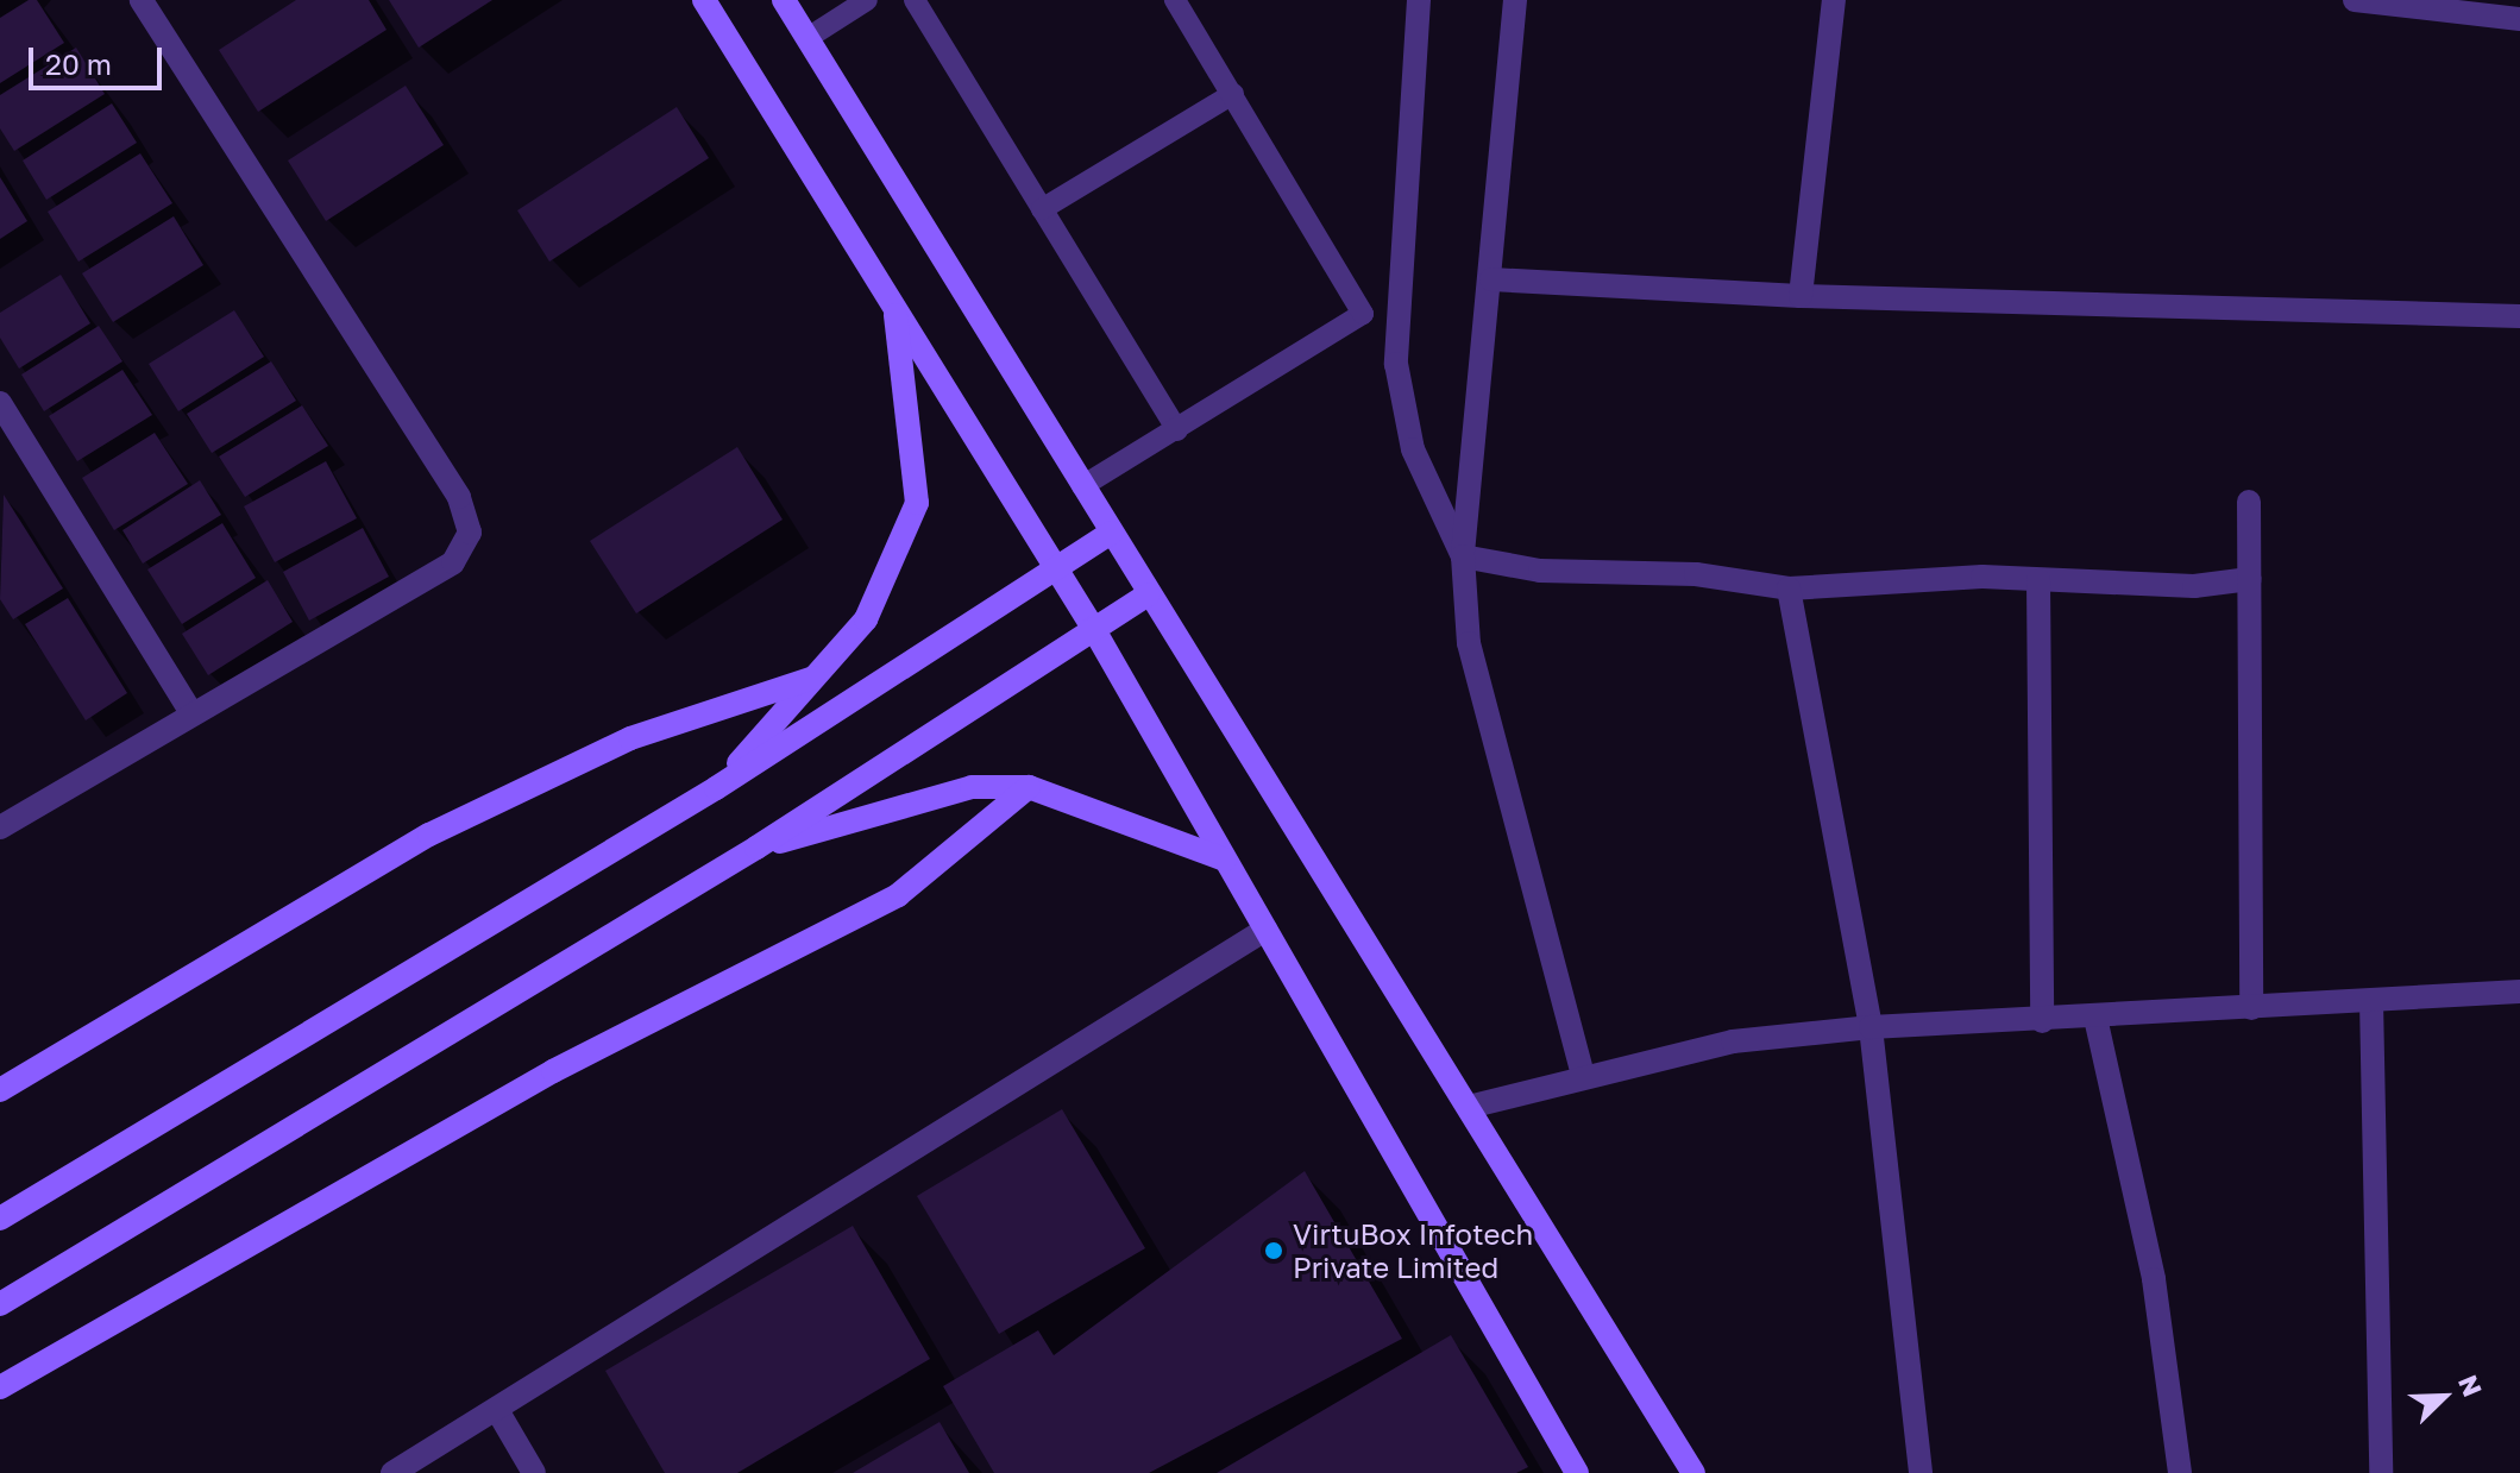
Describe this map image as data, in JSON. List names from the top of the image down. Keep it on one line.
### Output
{"places":["VirtuBox Infotech Private Limited"],"scale_bar":"20 m","north":"top right"}
